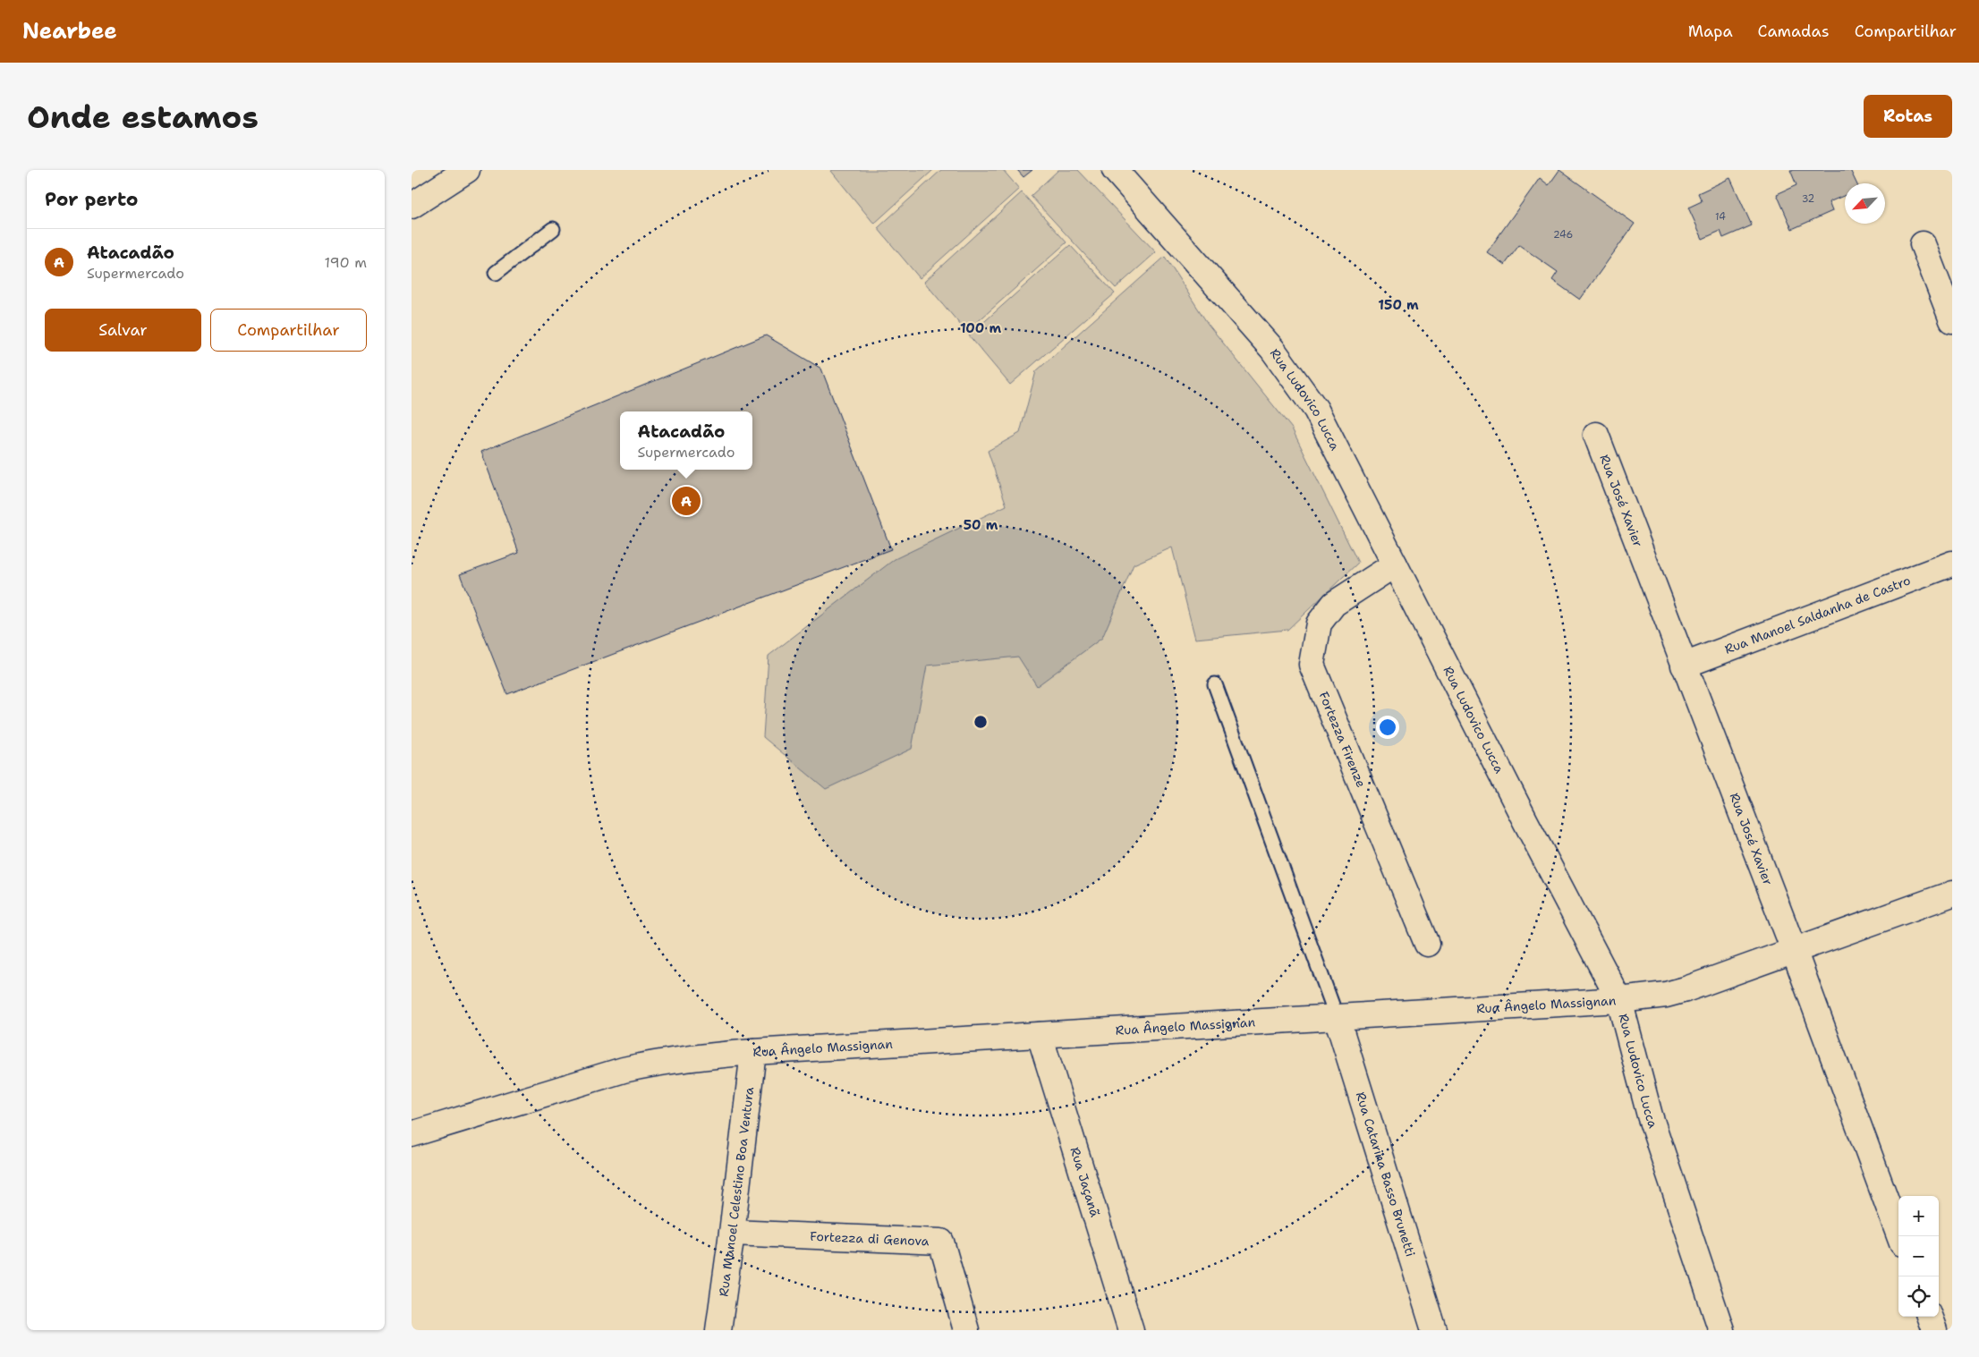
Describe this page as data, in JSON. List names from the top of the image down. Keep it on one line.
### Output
{"streets":{"street":["Rua Ludovico Lucca","Rua José Xavier","Rua Manoel Saldanha de Castro","Fortezza Firenze","Rua Ângelo Massignan","Rua Catarina Basso Brunetti","Rua Jaçanã","Rua Manoel Celestino Boa Ventura","Fortezza di Genova"]},"crossings":[["Rua Ludovico Lucca","Fortezza Firenze"],["Rua Ludovico Lucca","Rua Ângelo Massignan"],["Rua José Xavier","Rua Manoel Saldanha de Castro"],["Rua José Xavier","Rua Ângelo Massignan"],["Rua Ângelo Massignan","Rua Catarina Basso Brunetti"],["Rua Ângelo Massignan","Rua Jaçanã"],["Rua Ângelo Massignan","Rua Manoel Celestino Boa Ventura"],["Rua Manoel Celestino Boa Ventura","Fortezza di Genova"]],"house_numbers":["32","14","246"],"north":"bottom left","page":{"header":"Nearbee","nav":["Mapa","Camadas","Compartilhar"],"buttons":["Rotas",["Salvar","Compartilhar"]],"title":"Onde estamos","heading":"Por perto","list":[{"mark":"A","name":"Atacadão","note":"Supermercado","value":"190 m"}],"popup":["Atacadão","Supermercado"],"pins":"A","map_buttons":["+","−"]},"rings":["150 m","100 m","50 m"]}
